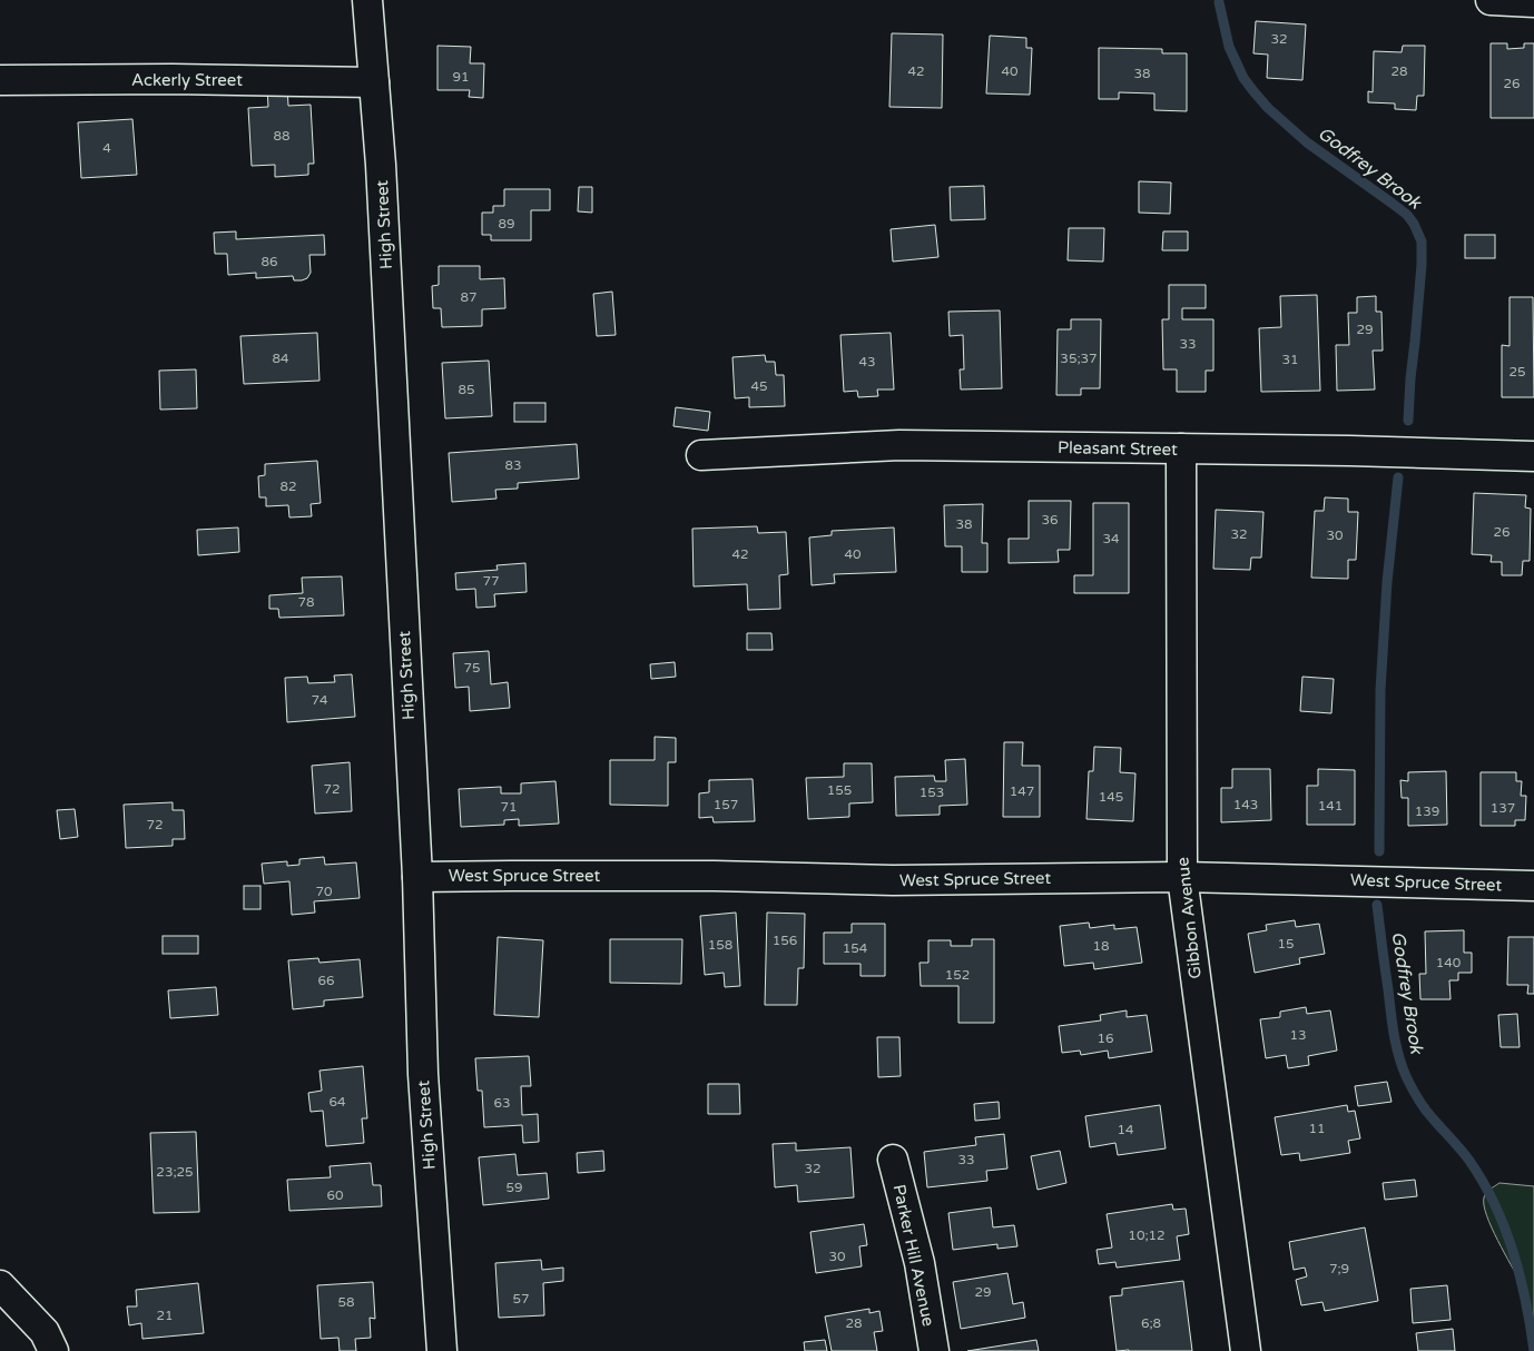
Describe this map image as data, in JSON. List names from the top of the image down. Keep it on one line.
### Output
{"streets":{"street":["Ackerly Street","High Street","Pleasant Street","West Spruce Street","Gibbon Avenue","Parker Hill Avenue"]},"crossings":[["Ackerly Street","High Street"],["High Street","West Spruce Street"],["Pleasant Street","Gibbon Avenue"],["West Spruce Street","Gibbon Avenue"]],"water":["Godfrey Brook"],"house_numbers":["32","42","40","28","38","91","26","88","4","89","86","87","29","33","84","35;37","31","43","25","45","85","83","82","36","38","26","32","30","34","42","40","77","78","75","74","72","155","147","153","145","157","143","141","71","137","139","72","70","156","15","158","18","154","140","152","66","13","16","64","63","11","14","33","32","23;25","59","60","10;12","30","7;9","29","57","58","21","28","6;8"]}
